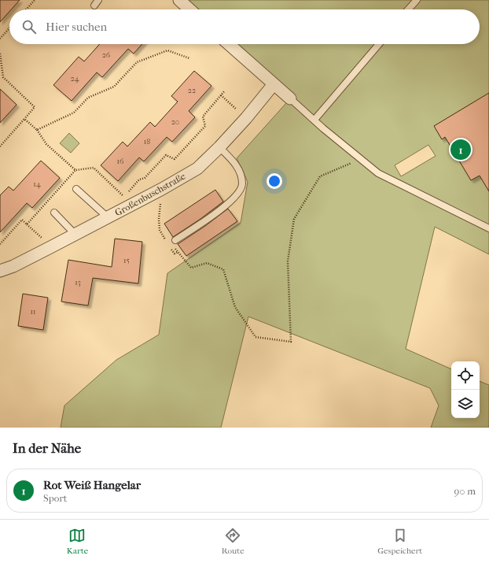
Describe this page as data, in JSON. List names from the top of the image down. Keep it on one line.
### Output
{"streets":{"street":["Großenbuschstraße"]},"house_numbers":["26","24","22","20","18","16","14","15","13","11"],"page":{"search":"Hier suchen","pins":"1","heading":"In der Nähe","list":[{"mark":"1","name":"Rot Weiß Hangelar","note":"Sport","value":"90 m"}],"nav":["Karte","Route","Gespeichert"]}}
